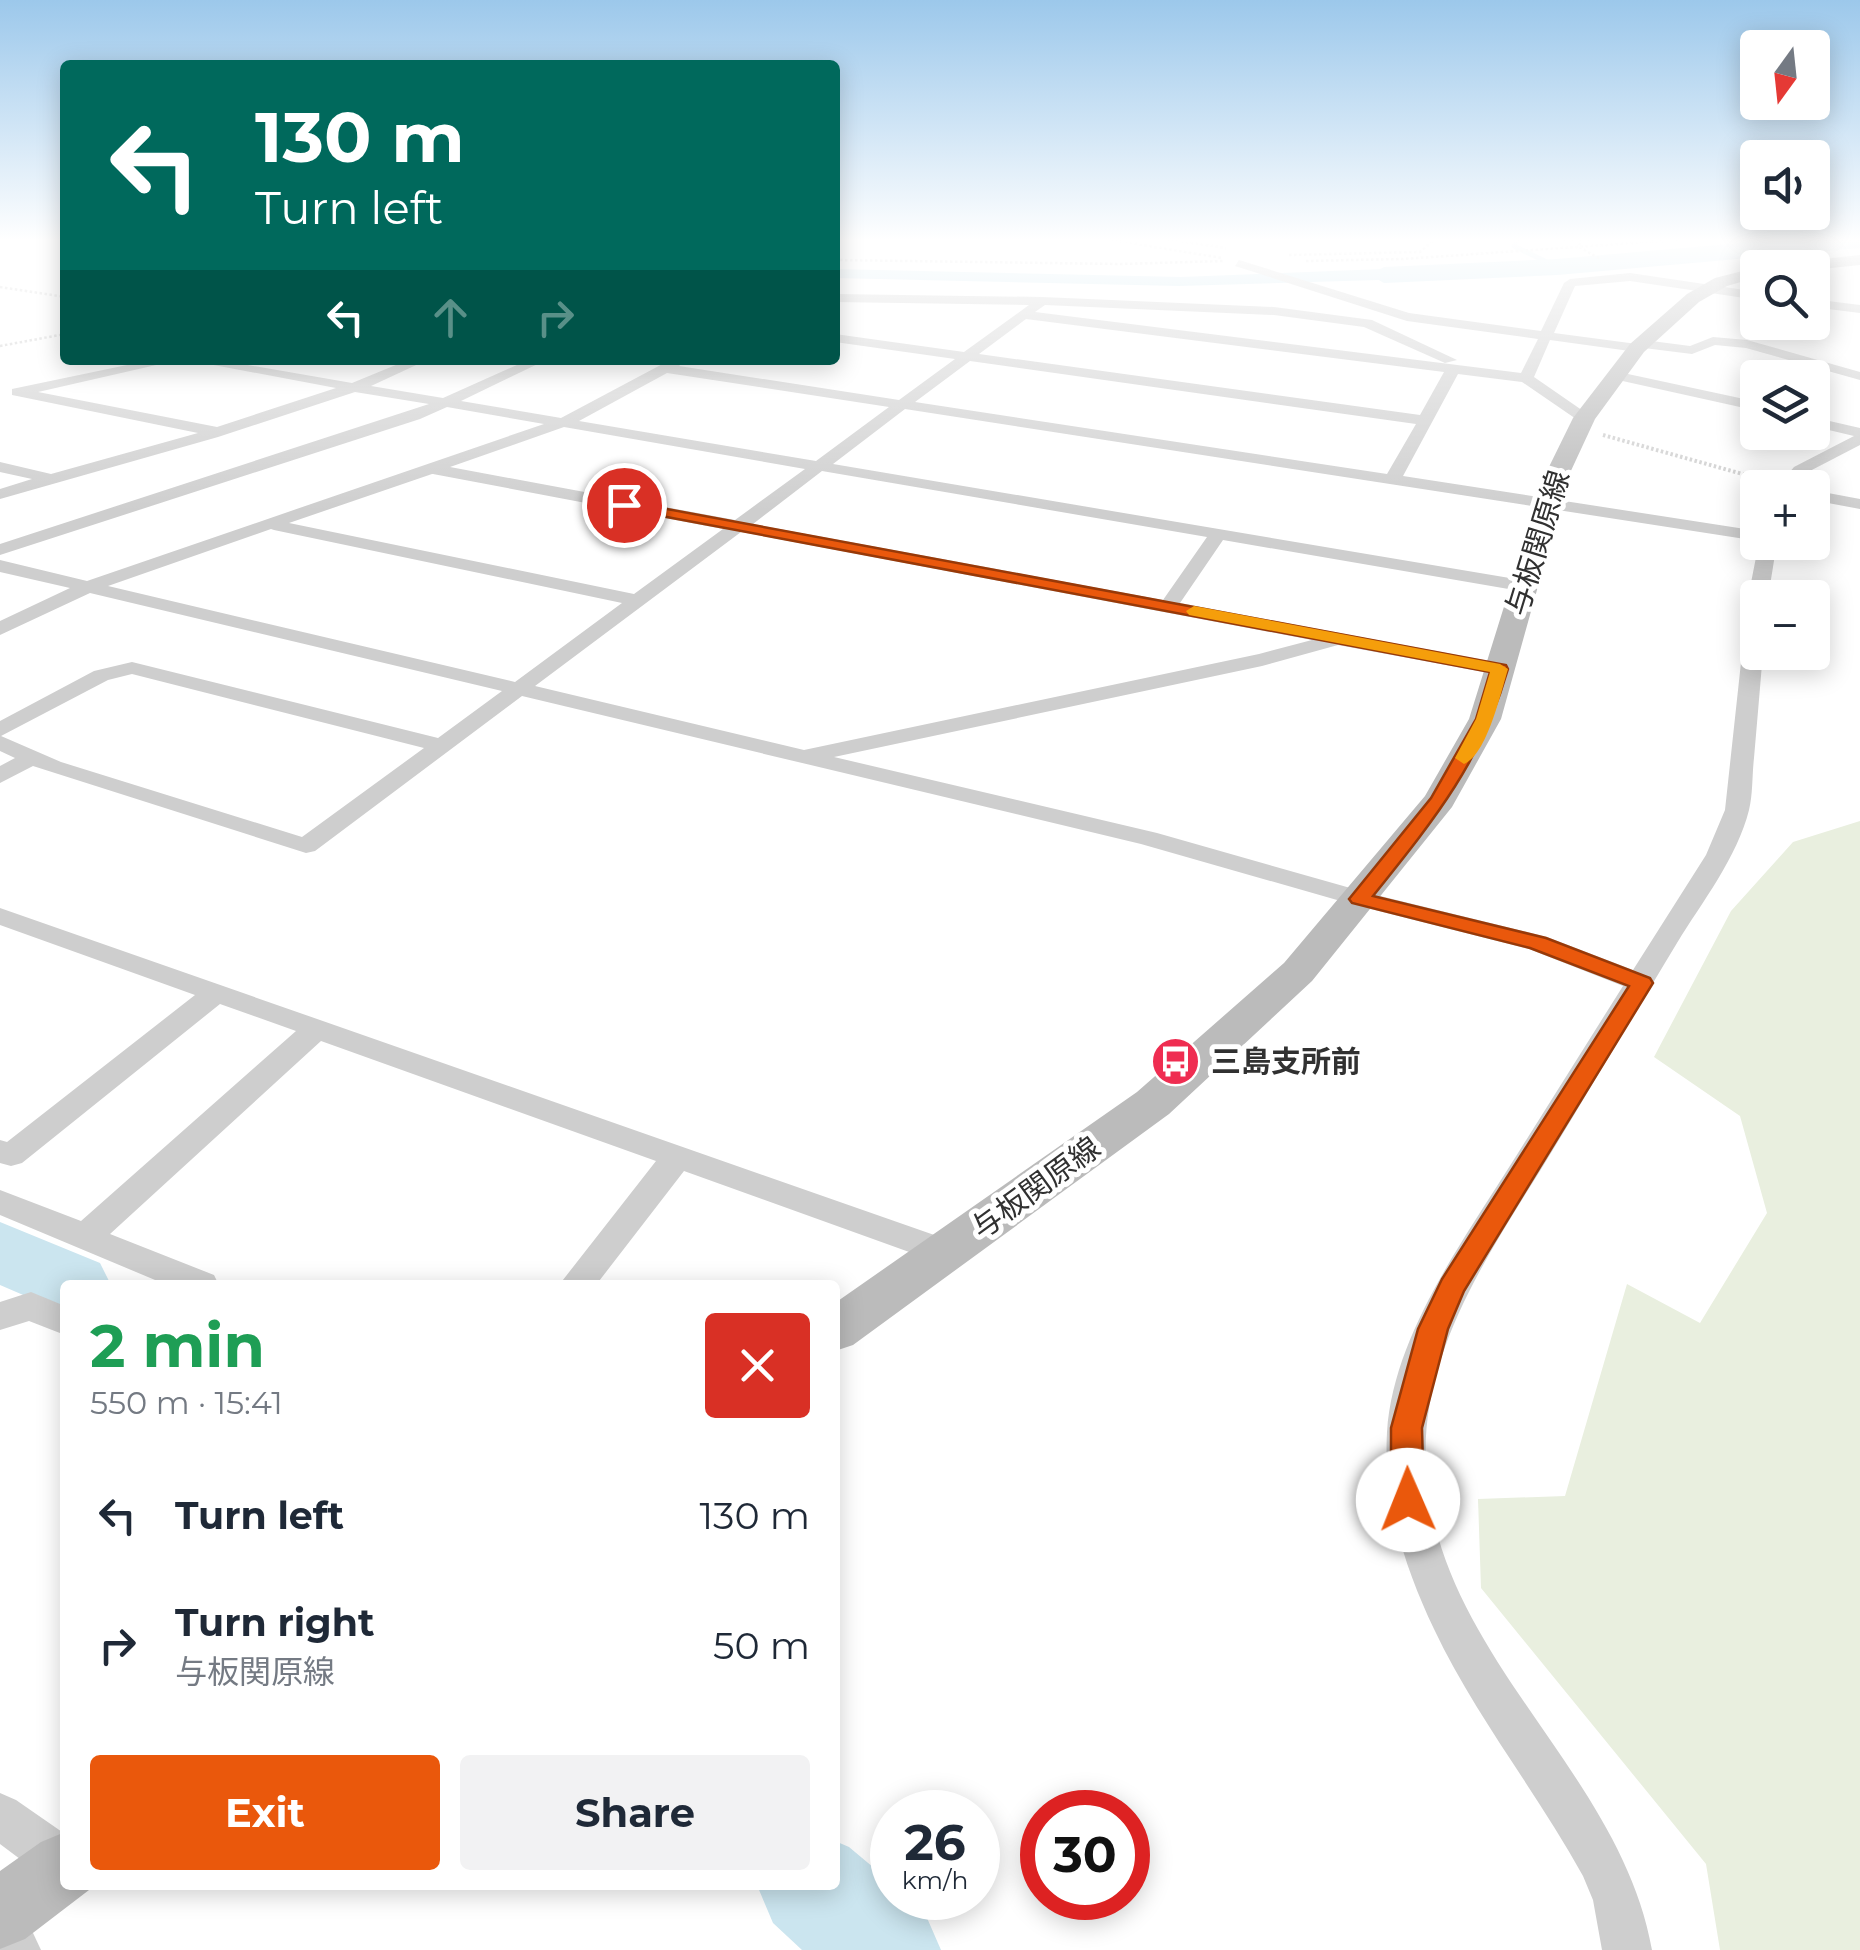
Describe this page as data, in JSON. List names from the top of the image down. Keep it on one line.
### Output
{"streets":{"main road":["与板関原線"]},"places":{"bus stop":["三島支所前"]},"north":"bottom","page":{"map_buttons":["+","−"],"turn":["130 m","Turn left"],"heading":["2 min","550 m · 15:41"],"list":[{"name":"Turn left","value":"130 m"},{"name":"Turn right","note":"与板関原線","value":"50 m"}],"buttons":["Exit","Share"],"speed":"26 km/h","limit":"30"}}
